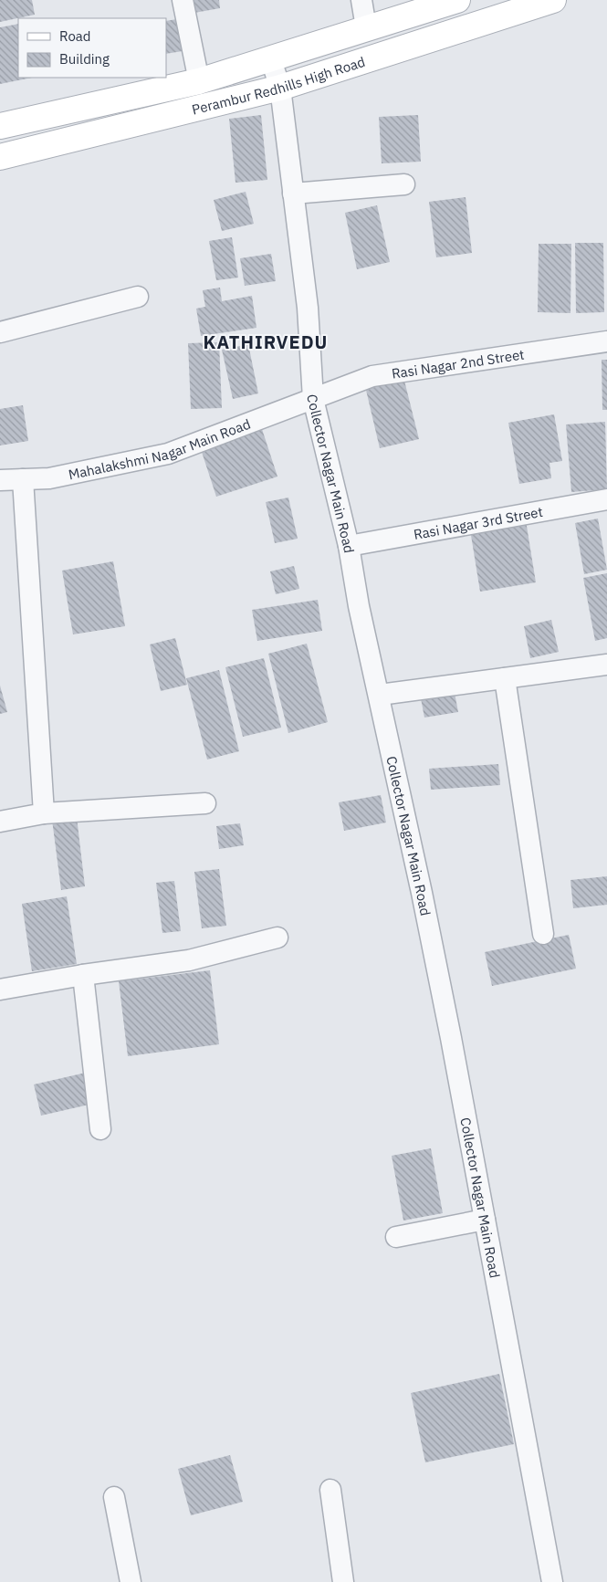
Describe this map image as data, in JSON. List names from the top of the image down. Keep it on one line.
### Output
{"streets":{"main road":["Perambur Redhills High Road"],"street":["Rasi Nagar 2nd Street","Mahalakshmi Nagar Main Road","Collector Nagar Main Road","Rasi Nagar 3rd Street"]},"crossings":[["Perambur Redhills High Road","Collector Nagar Main Road"],["Rasi Nagar 2nd Street","Mahalakshmi Nagar Main Road"],["Rasi Nagar 2nd Street","Collector Nagar Main Road"],["Mahalakshmi Nagar Main Road","Collector Nagar Main Road"],["Collector Nagar Main Road","Rasi Nagar 3rd Street"]],"districts":["KATHIRVEDU"],"legend":["Road","Building"]}
